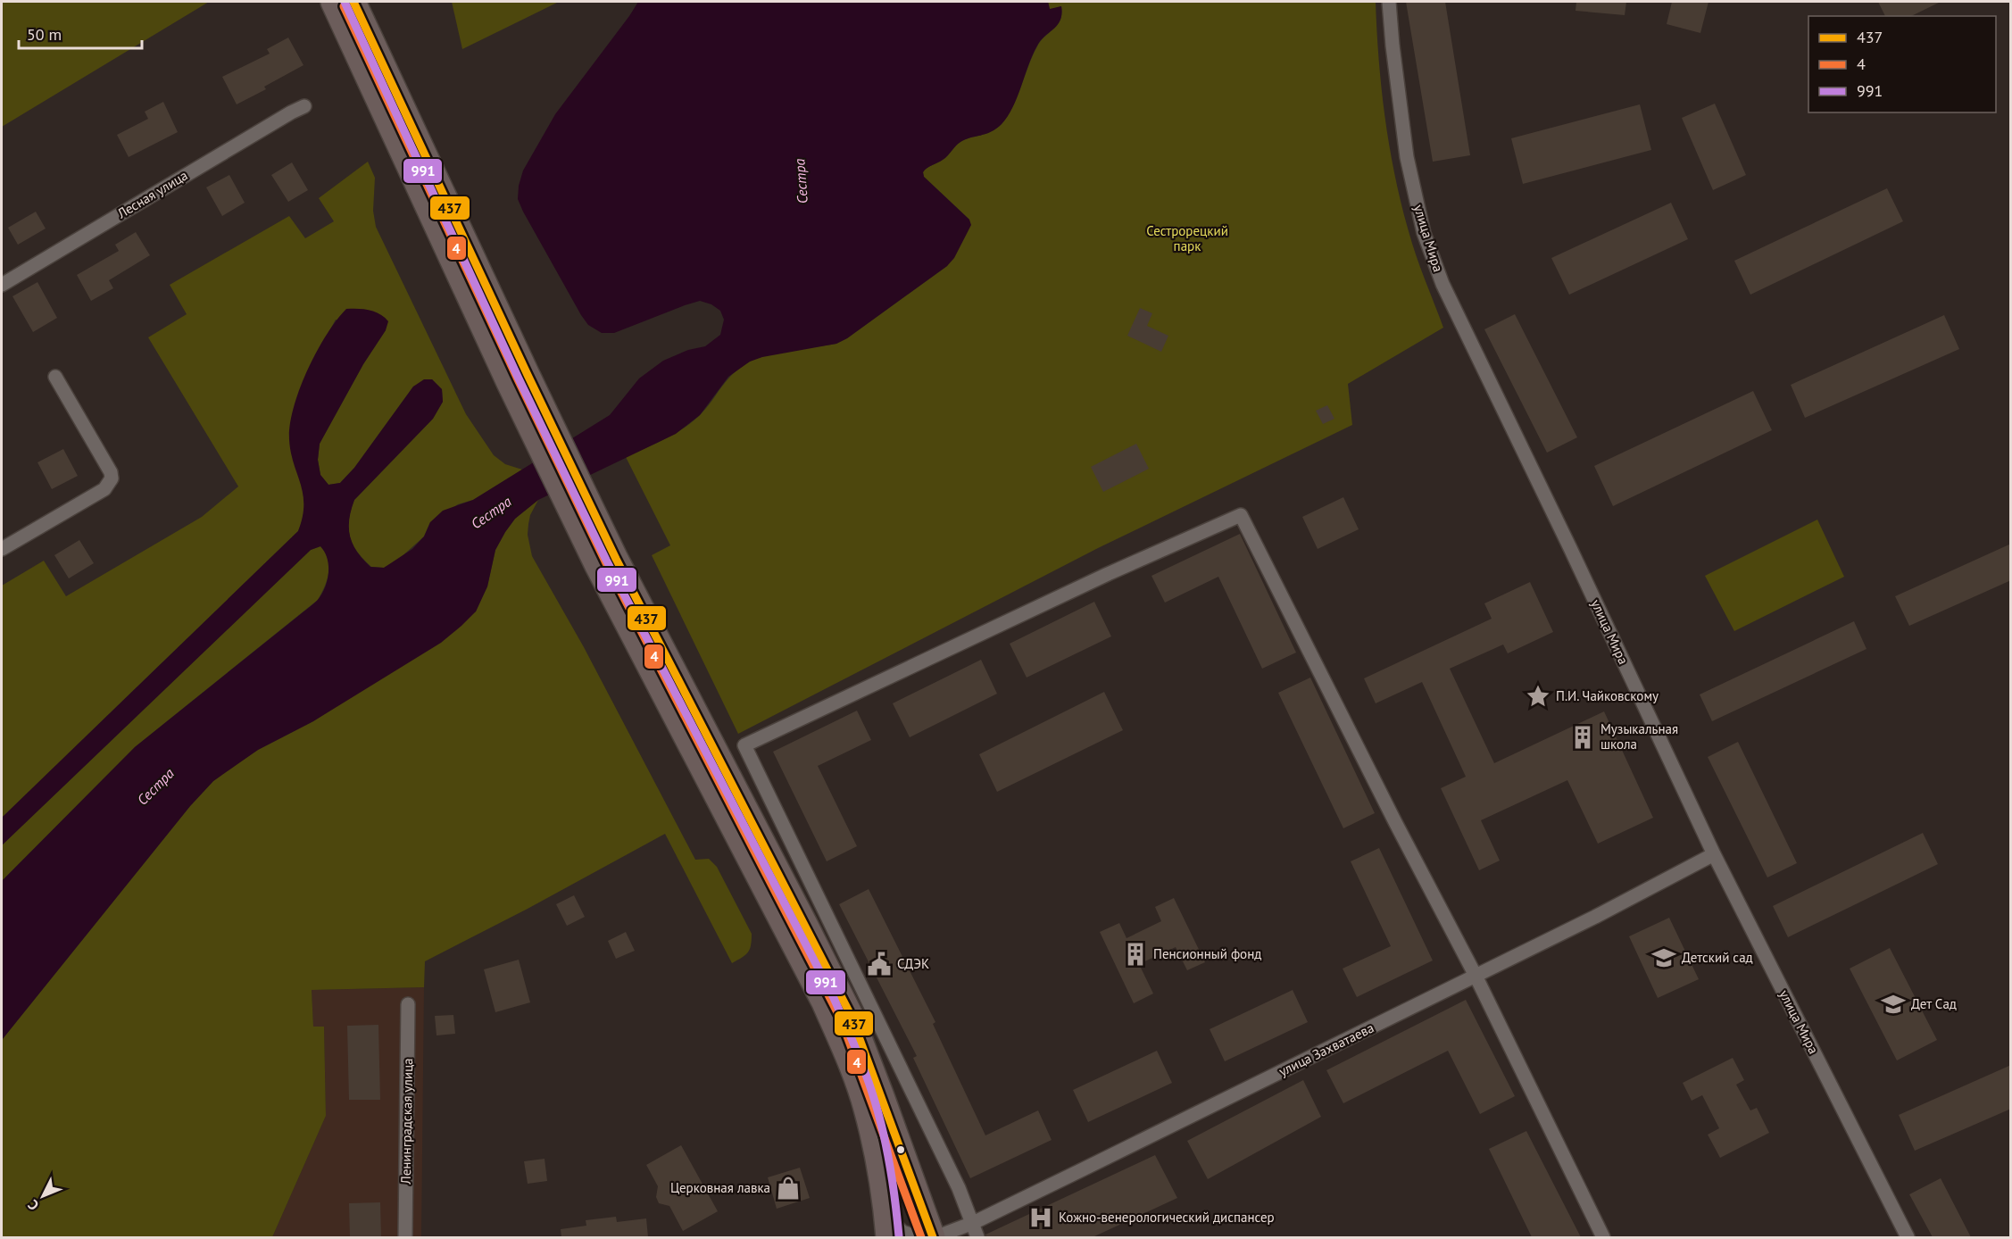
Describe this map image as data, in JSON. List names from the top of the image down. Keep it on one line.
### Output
{"streets":{"street":["Лесная улица","улица Мира","улица Захватаева","Ленинградская улица"]},"crossings":[["улица Мира","улица Захватаева"]],"water":["Сестра"],"parks":["Сестрорецкий парк"],"places":{"place":["П.И. Чайковскому"],"building":["Музыкальная школа","Пенсионный фонд"],"school or university":["Детский сад","Дет Сад"],"public building":["СДЭК"],"shop":["Церковная лавка"],"hospital":["Кожно-венерологический диспансер"]},"lines":["transit line 437","transit line 991","transit line 4"],"legend":["437","4","991"],"scale_bar":"50 m","north":"bottom left"}
